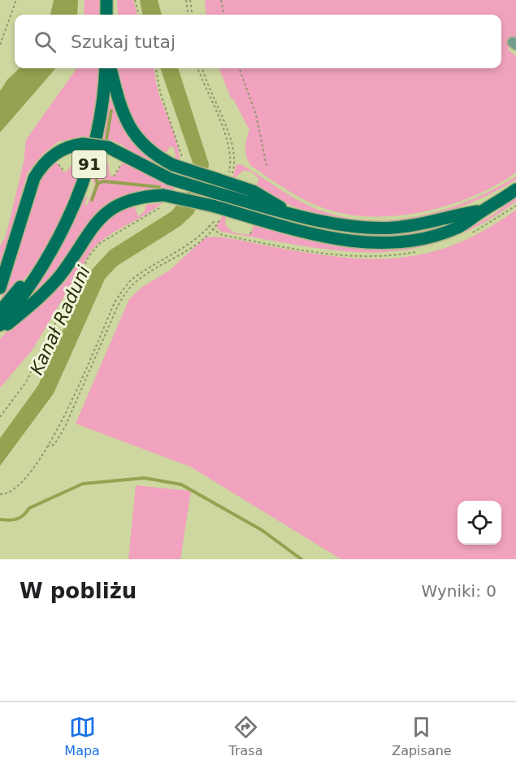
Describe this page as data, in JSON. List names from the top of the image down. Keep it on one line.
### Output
{"streets":{"main road":["91"]},"water":["Kanał Raduni"],"page":{"search":"Szukaj tutaj","heading":["W pobliżu","Wyniki: 0"],"nav":["Mapa","Trasa","Zapisane"]}}
